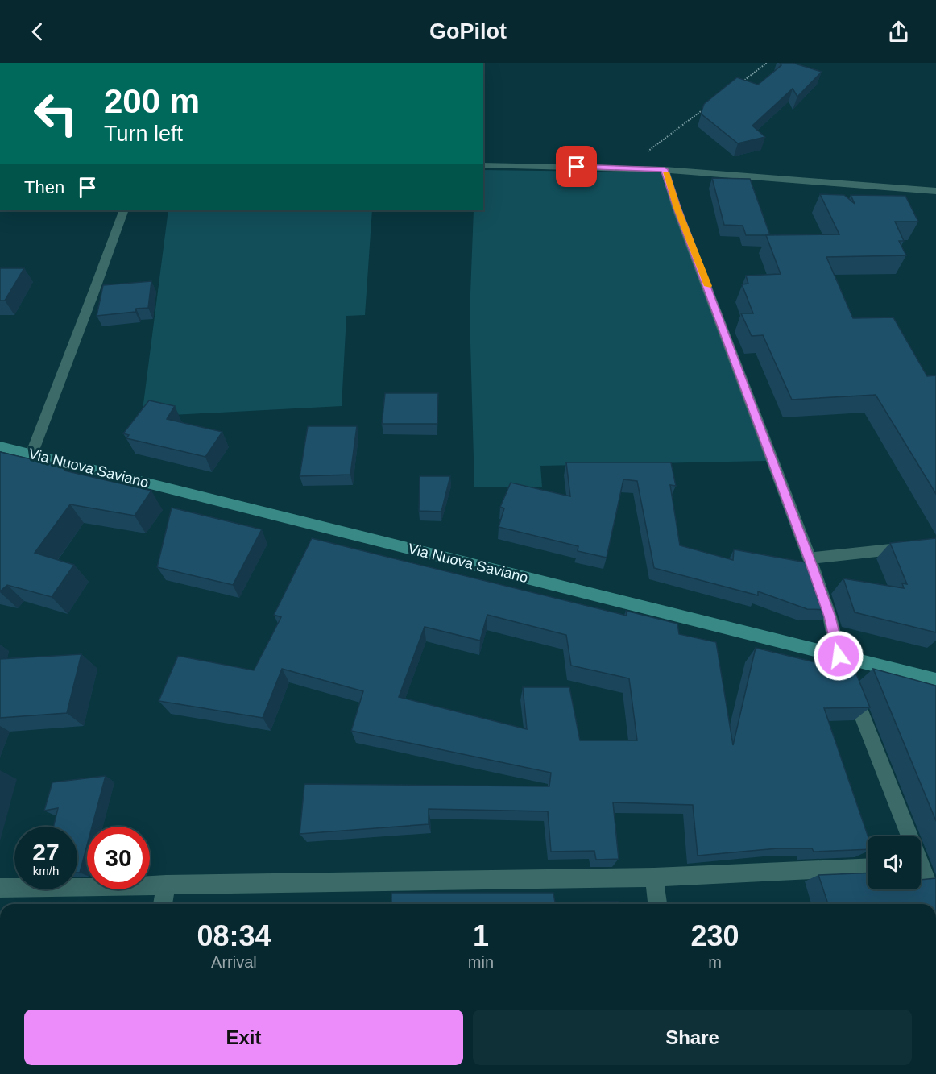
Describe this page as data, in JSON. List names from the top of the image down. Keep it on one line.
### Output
{"streets":{"main road":["Via Nuova Saviano"]},"page":{"header":"GoPilot","turn":["200 m","Turn left"],"then":"Then","speed":"27 km/h","limit":"30","eta":["08:34","Arrival","1","min","230","m"],"buttons":["Exit","Share"]}}
